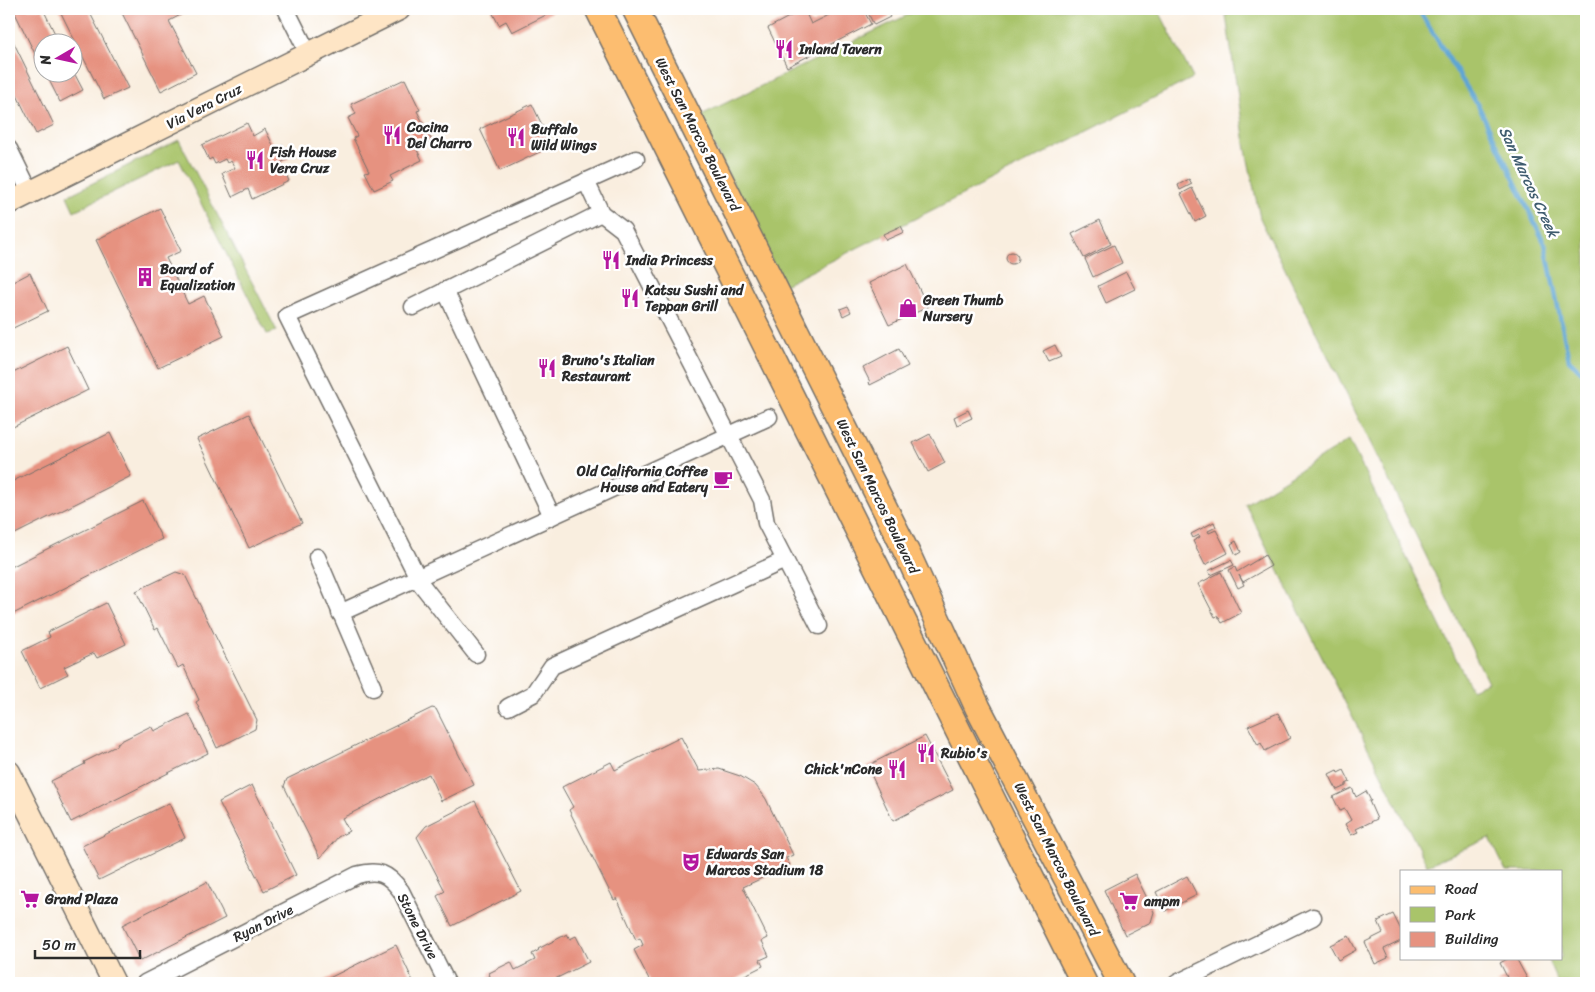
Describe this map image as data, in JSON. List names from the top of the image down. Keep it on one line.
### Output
{"streets":{"main road":["Via Vera Cruz","West San Marcos Boulevard"],"street":["Ryan Drive","Stone Drive"]},"crossings":[["Ryan Drive","Stone Drive"]],"water":["San Marcos Creek"],"places":{"restaurant":["Inland Tavern","Cocina Del Charro","Buffalo Wild Wings","Fish House Vera Cruz","India Princess","Katsu Sushi and Teppan Grill","Bruno's Italian Restaurant","Rubio's","Chick'nCone"],"building":["Board of Equalization"],"shop":["Green Thumb Nursery"],"cafe":["Old California Coffee House and Eatery"],"theatre":["Edwards San Marcos Stadium 18"],"supermarket":["Grand Plaza","ampm"]},"legend":["Road","Park","Building"],"scale_bar":"50 m","north":"left"}
